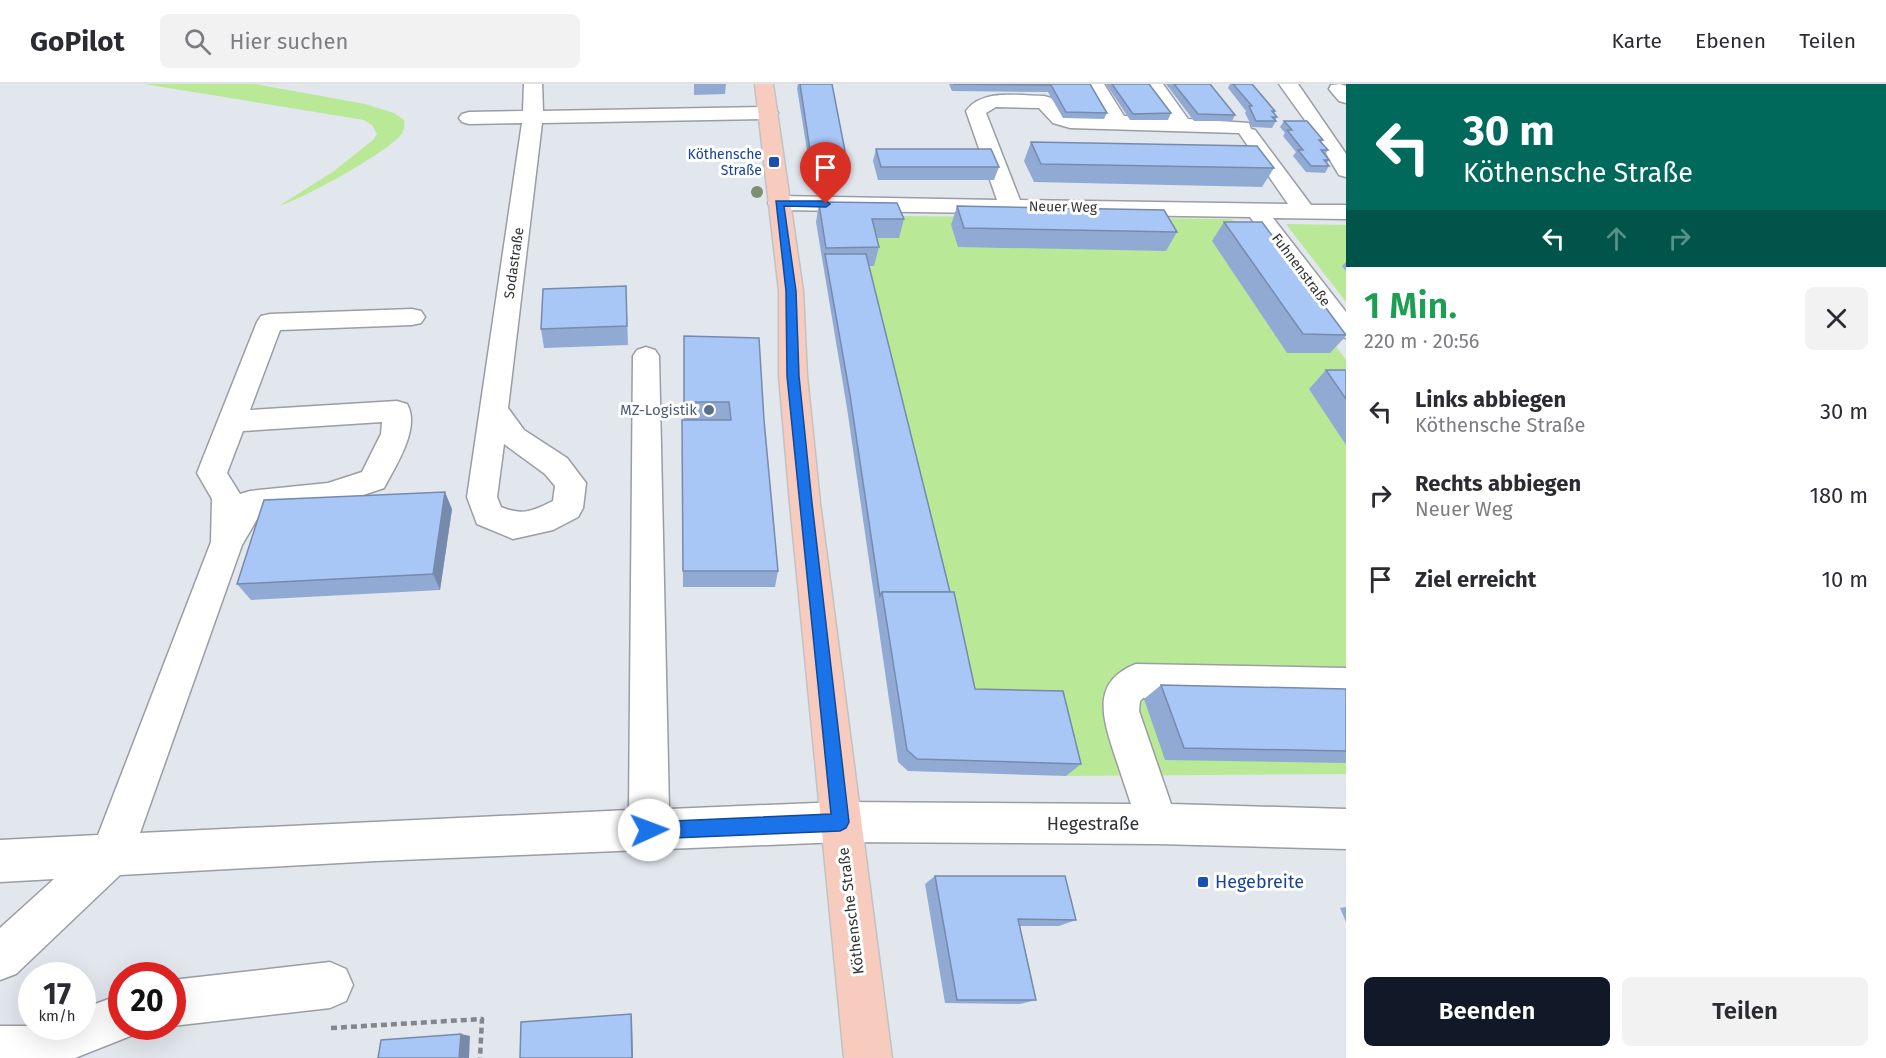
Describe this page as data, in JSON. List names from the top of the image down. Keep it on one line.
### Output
{"streets":{"main road":["Köthensche Straße"],"street":["Neuer Weg","Sodastraße","Fuhnenstraße","Hegestraße"]},"crossings":[["Neuer Weg","Fuhnenstraße"],["Neuer Weg","Köthensche Straße"],["Hegestraße","Köthensche Straße"]],"places":{"transit":["Köthensche Straße","Hegebreite"],"other":["MZ-Logistik"]},"page":{"header":"GoPilot","search":"Hier suchen","nav":["Karte","Ebenen","Teilen"],"turn":["30 m","Köthensche Straße"],"heading":["1 Min.","220 m · 20:56"],"list":[{"name":"Links abbiegen","note":"Köthensche Straße","value":"30 m"},{"name":"Rechts abbiegen","note":"Neuer Weg","value":"180 m"},{"name":"Ziel erreicht","value":"10 m"}],"speed":"17 km/h","limit":"20","buttons":["Beenden","Teilen"]}}
